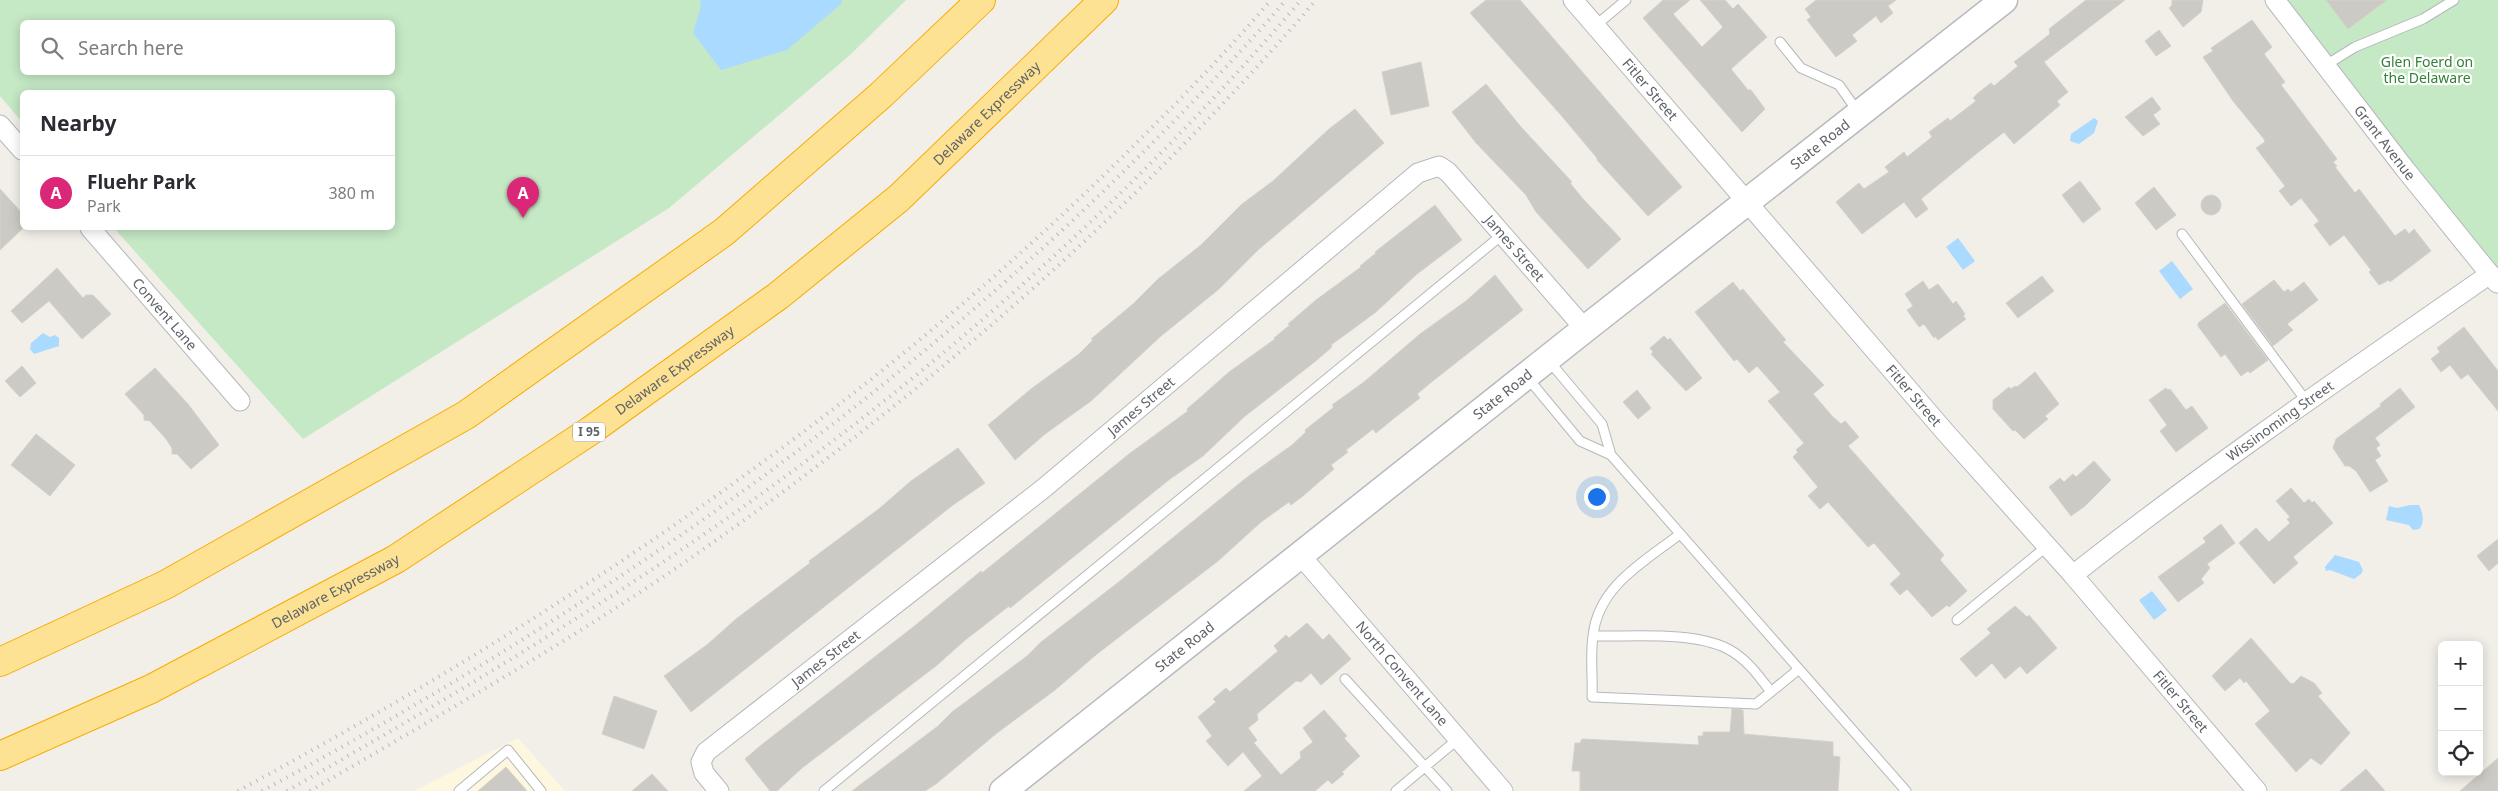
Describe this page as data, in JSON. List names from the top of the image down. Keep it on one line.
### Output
{"streets":{"highway":["Delaware Expressway","I 95"],"main road":["State Road"],"street":["Fitler Street","Grant Avenue","James Street","Convent Lane","Wissinoming Street","North Convent Lane"]},"crossings":[["Fitler Street","State Road"],["Fitler Street","Wissinoming Street"],["Grant Avenue","Wissinoming Street"],["State Road","James Street"],["State Road","North Convent Lane"]],"parks":["Glen Foerd on the Delaware"],"page":{"search":"Search here","heading":"Nearby","list":[{"mark":"A","name":"Fluehr Park","note":"Park","value":"380 m"}],"pins":"A","map_buttons":["+","−"]}}
